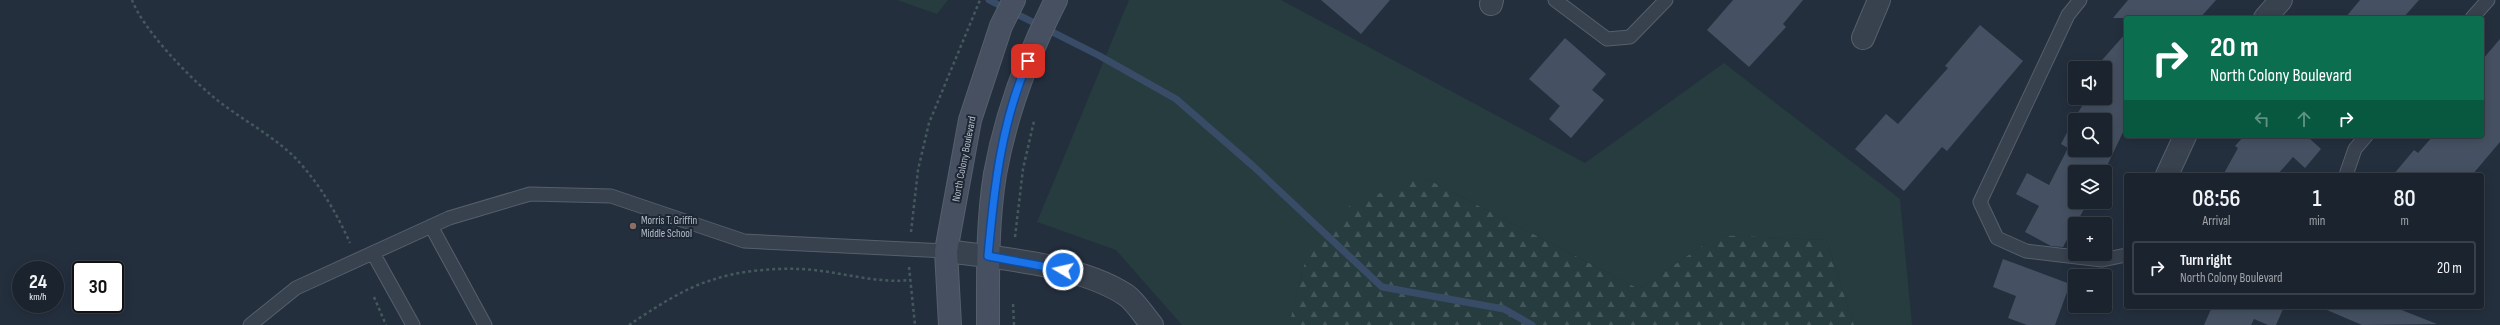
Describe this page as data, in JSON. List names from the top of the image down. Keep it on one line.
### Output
{"streets":{"main road":["North Colony Boulevard"]},"places":["Morris T. Griffin Middle School"],"page":{"turn":["20 m","North Colony Boulevard"],"map_buttons":["+","−"],"eta":["08:56","Arrival","1","min","80","m"],"list":[{"name":"Turn right","note":"North Colony Boulevard","value":"20 m"}],"speed":"24 km/h","limit":"30"}}
